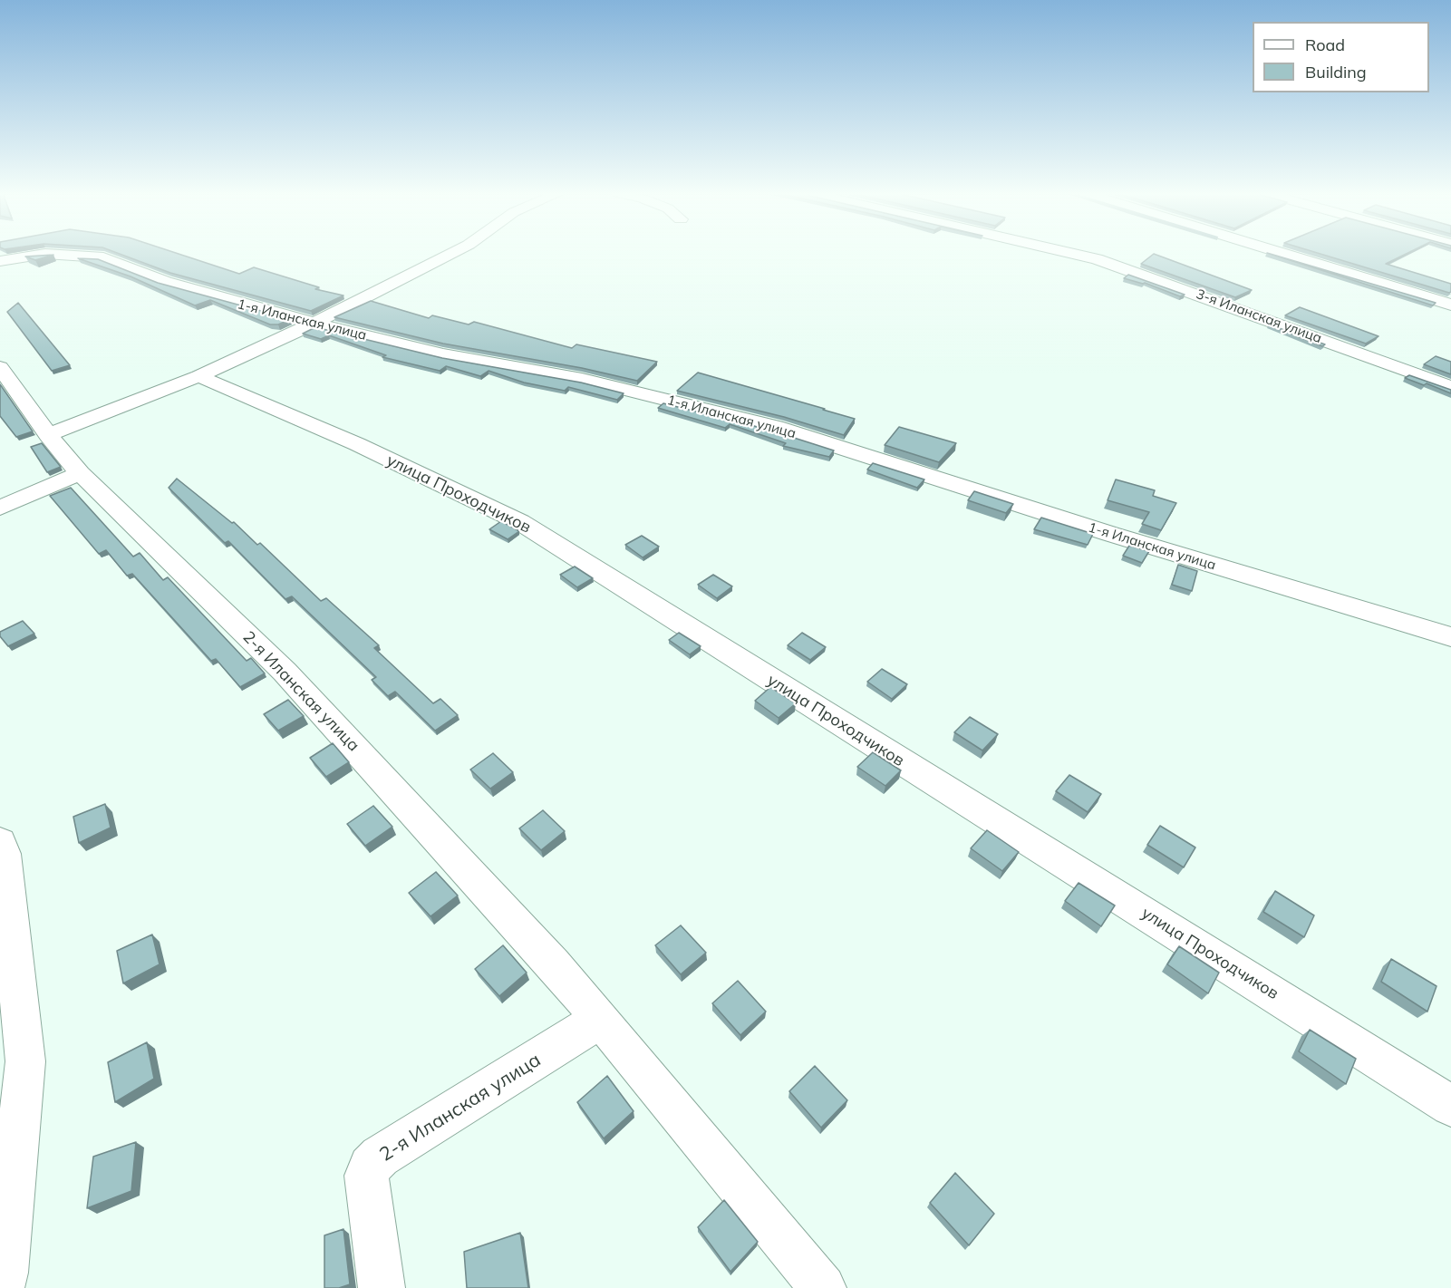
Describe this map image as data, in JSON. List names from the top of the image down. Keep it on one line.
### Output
{"streets":{"street":["3-я Иланская улица","1-я Иланская улица","улица Проходчиков","2-я Иланская улица"]},"legend":["Road","Building"]}
